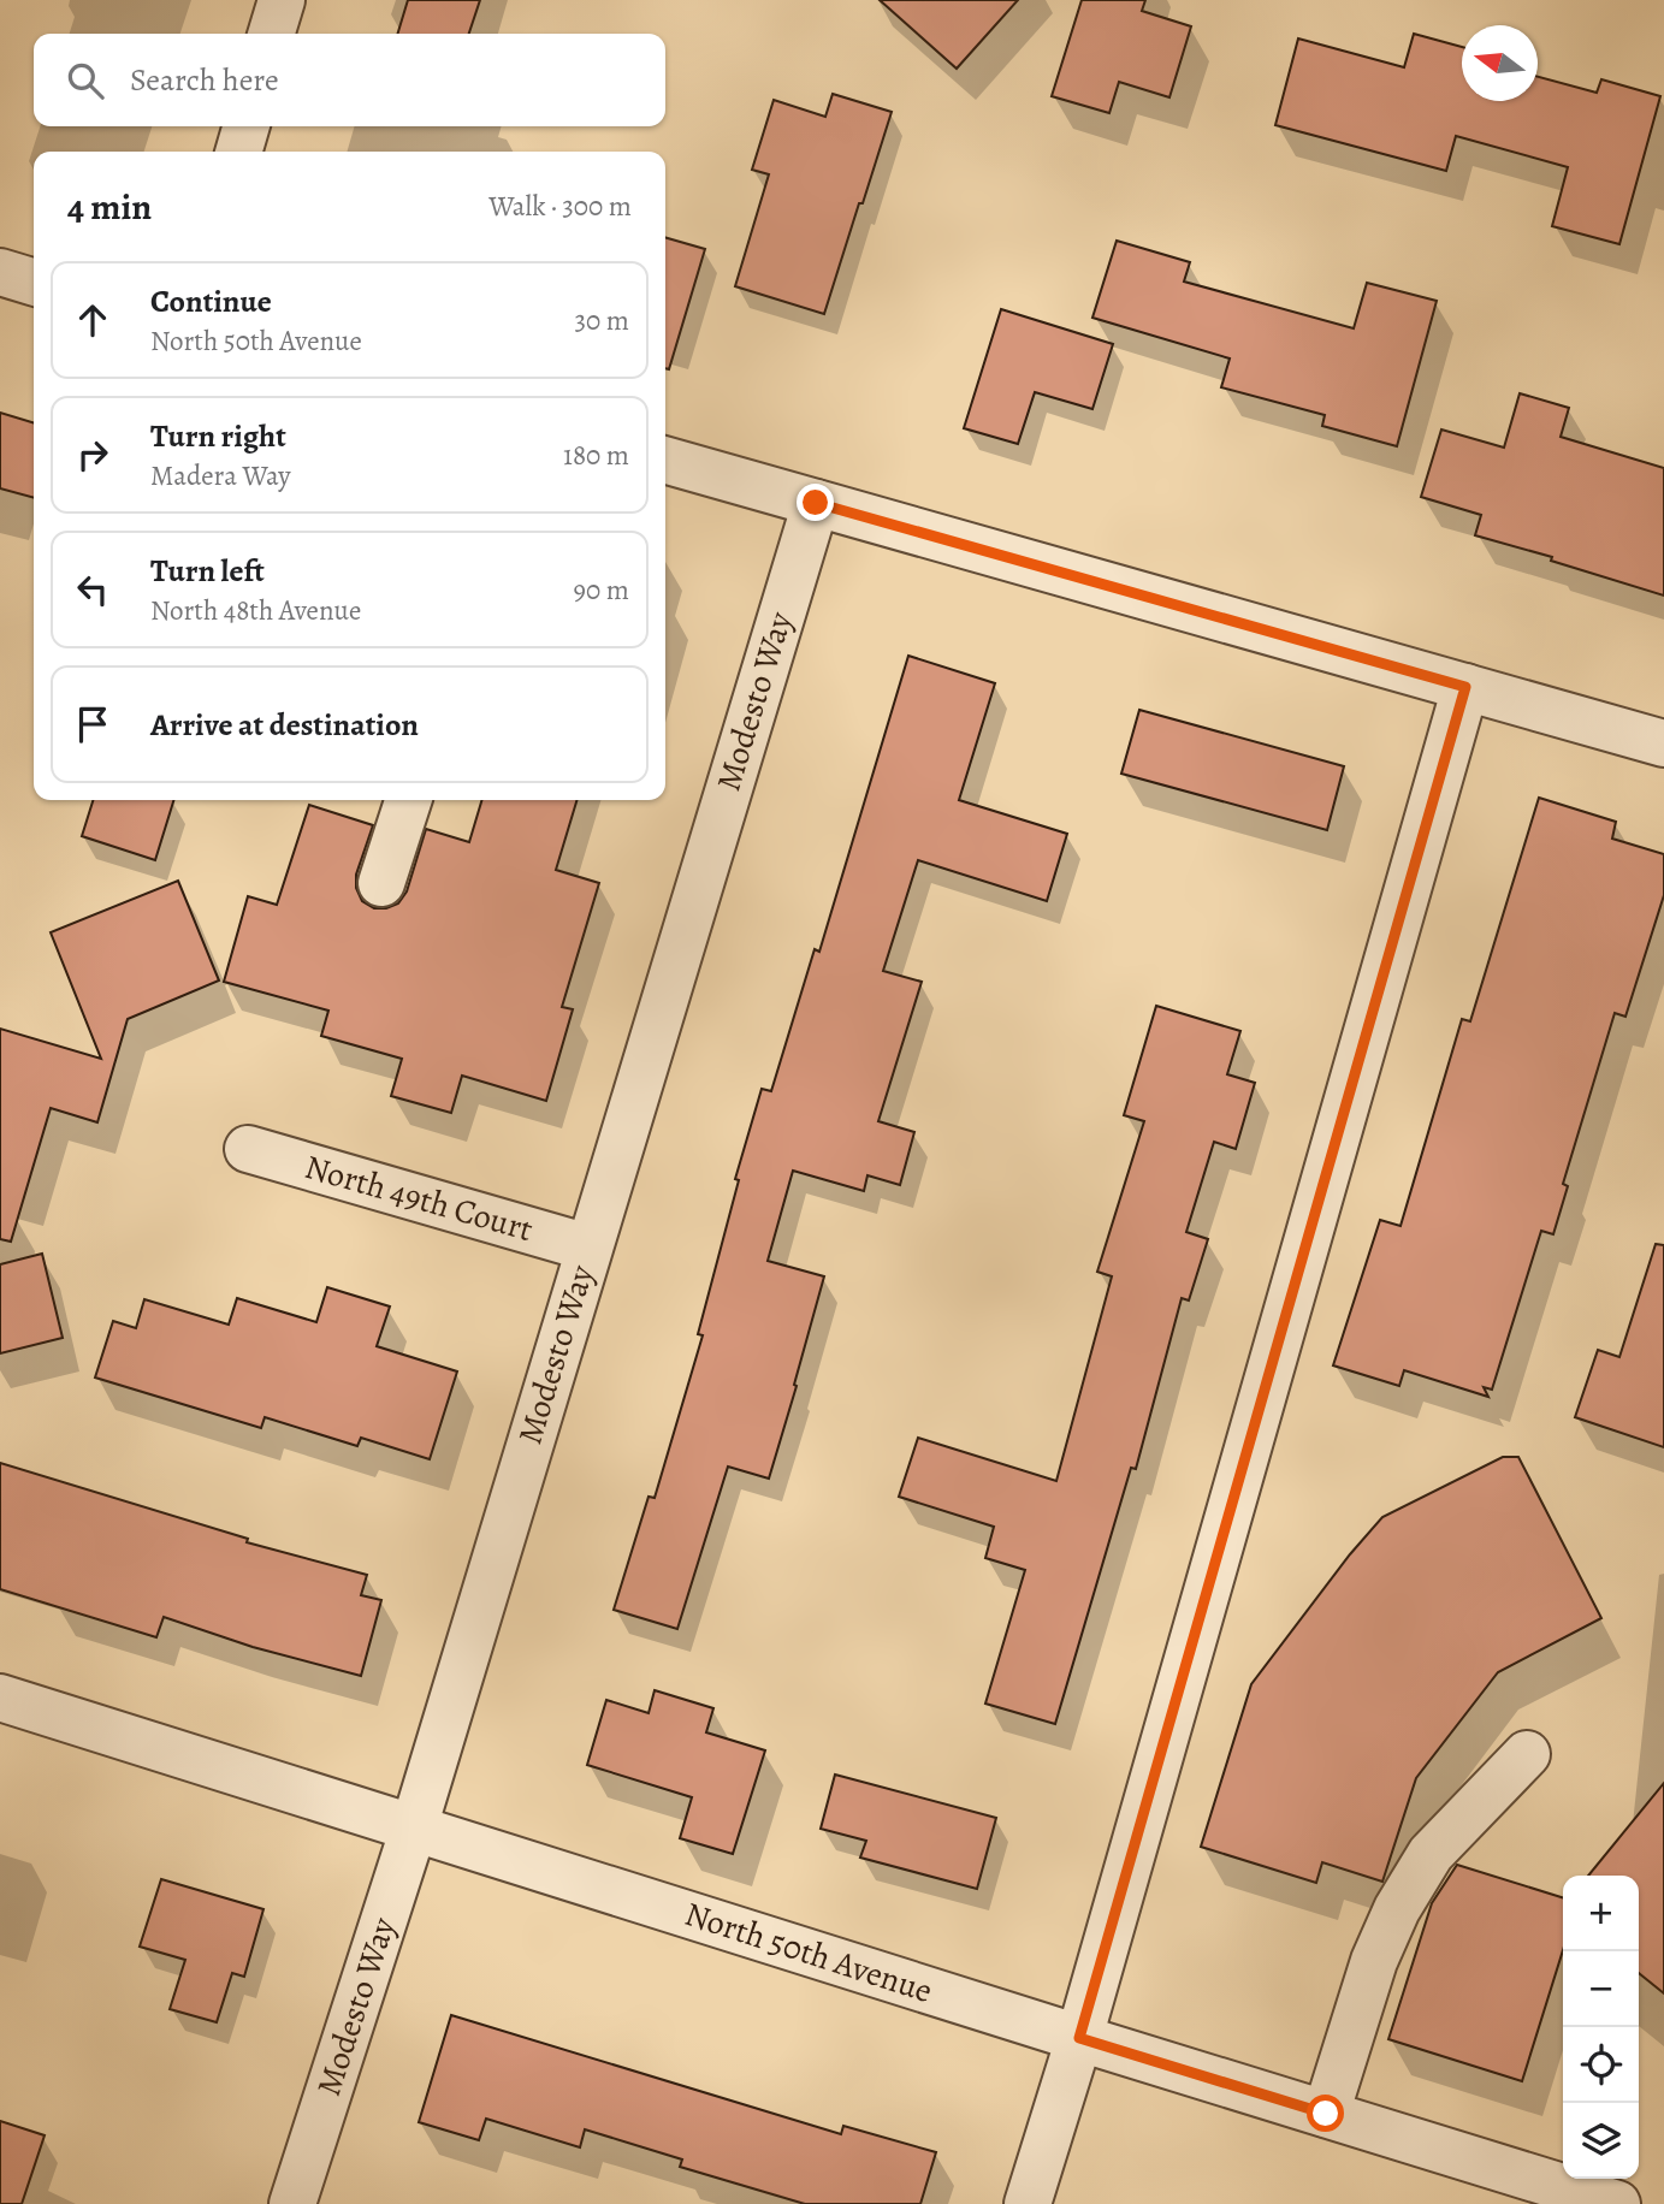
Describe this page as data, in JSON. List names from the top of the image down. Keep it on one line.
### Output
{"streets":{"street":["Modesto Way","North 49th Court","North 50th Avenue"]},"crossings":[["Modesto Way","North 49th Court"],["Modesto Way","North 50th Avenue"]],"north":"left","page":{"search":"Search here","heading":["4 min","Walk · 300 m"],"list":[["Continue","North 50th Avenue","30 m"],["Turn right","Madera Way","180 m"],["Turn left","North 48th Avenue","90 m"],"Arrive at destination"],"map_buttons":["+","−"]}}
